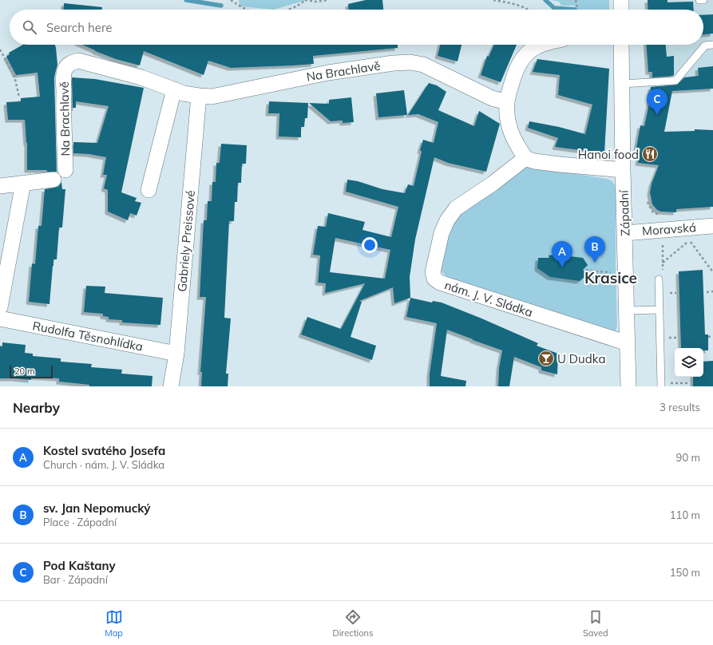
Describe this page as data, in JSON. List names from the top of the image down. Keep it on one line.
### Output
{"streets":{"street":["Na Brachlavě","Západní","Moravská","Gabriely Preissové","nám. J. V. Sládka","Rudolfa Těsnohlídka"]},"crossings":[["Na Brachlavě","Gabriely Preissové"],["Západní","Moravská"],["Západní","nám. J. V. Sládka"],["Gabriely Preissové","Rudolfa Těsnohlídka"]],"districts":["Krasice"],"places":{"restaurant":["Hanoi food"],"bar":["U Dudka"]},"scale_bar":"20 m","page":{"search":"Search here","pins":["C","B","A"],"scale":"20 m","heading":["Nearby","3 results"],"list":[{"mark":"A","name":"Kostel svatého Josefa","note":"Church · nám. J. V. Sládka","value":"90 m"},{"mark":"B","name":"sv. Jan Nepomucký","note":"Place · Západní","value":"110 m"},{"mark":"C","name":"Pod Kaštany","note":"Bar · Západní","value":"150 m"}],"nav":["Map","Directions","Saved"]}}
